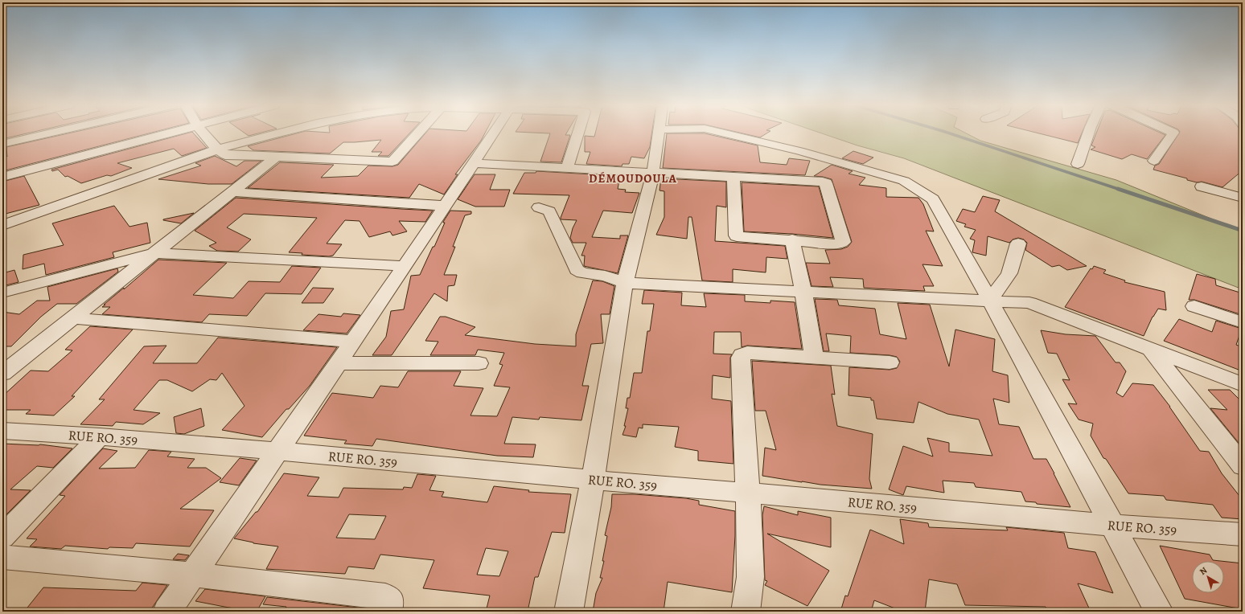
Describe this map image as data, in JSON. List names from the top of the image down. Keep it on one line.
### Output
{"streets":{"street":["RUE RO. 359"]},"districts":["DÉMOUDOULA"],"north":"top left"}
